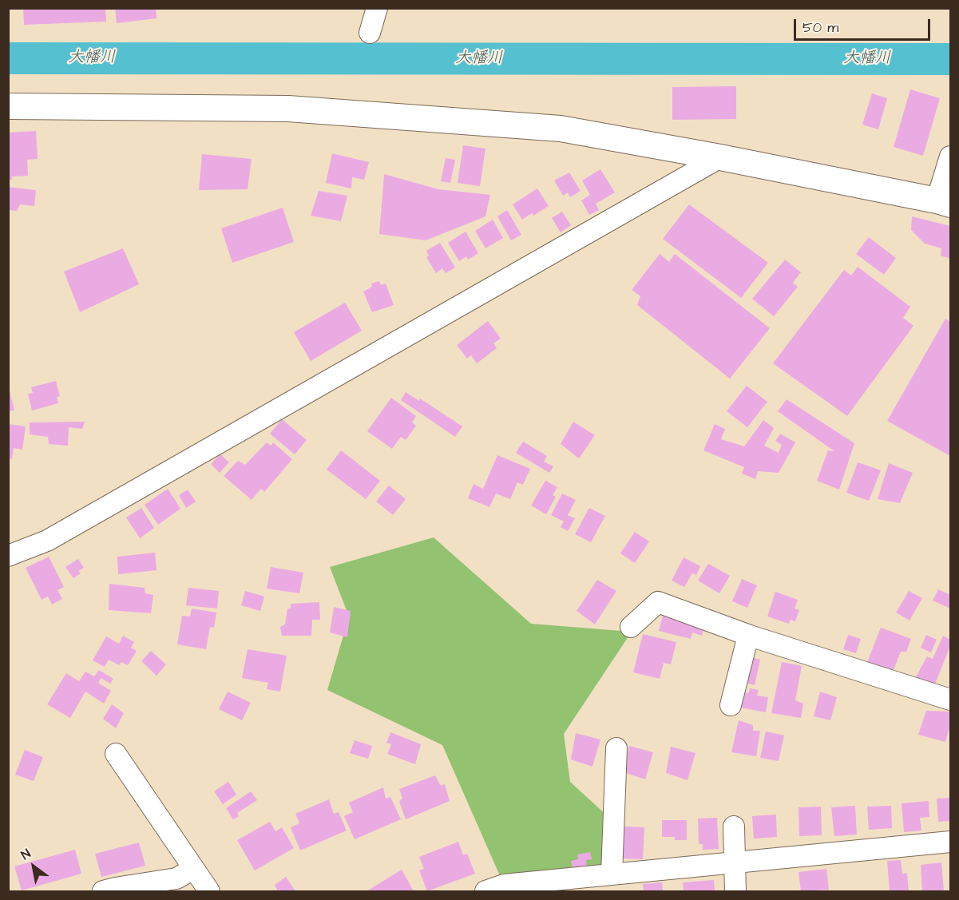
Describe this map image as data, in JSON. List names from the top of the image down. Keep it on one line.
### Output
{"water":["大幡川"],"scale_bar":"50 m","north":"top left"}
